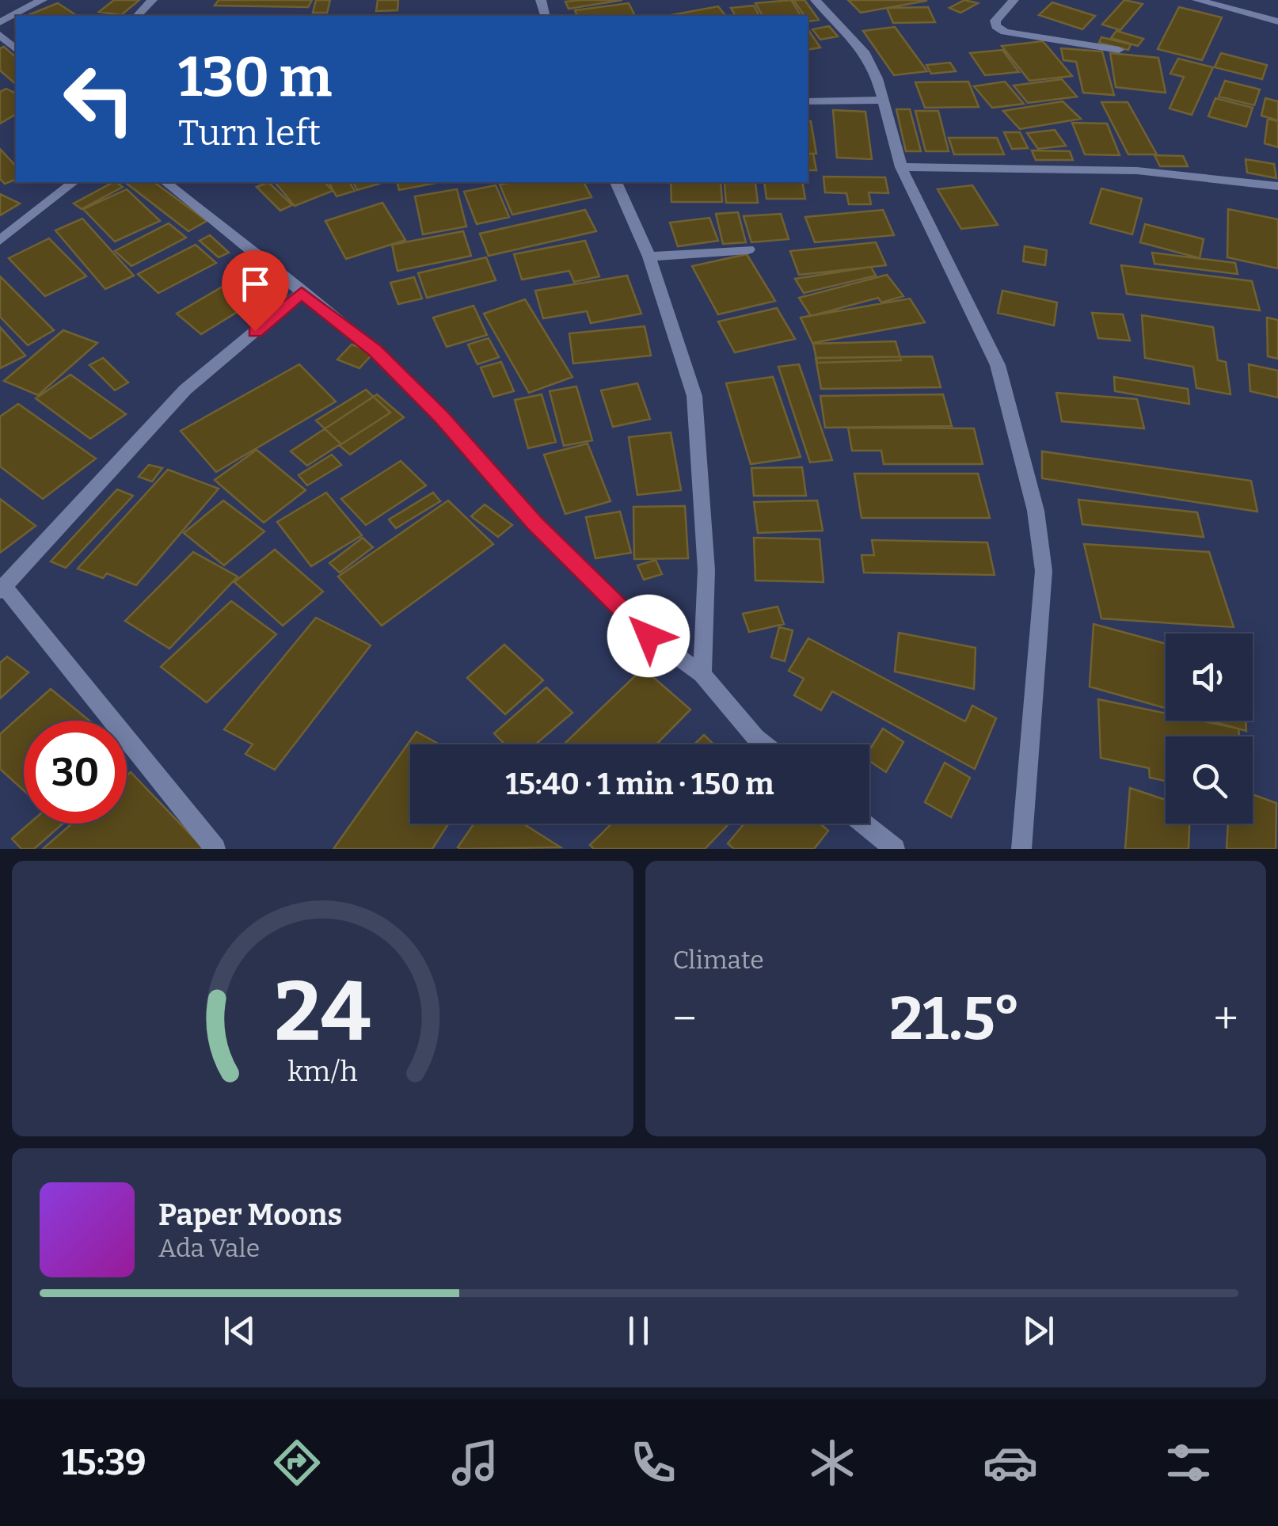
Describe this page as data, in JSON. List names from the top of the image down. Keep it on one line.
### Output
{"page":{"turn":["130 m","Turn left"],"limit":"30","trip":"15:40 · 1 min · 150 m","tile":"Climate","heat":["−","21.5°","+"],"song":["Paper Moons","Ada Vale"],"tabs":"15:39","gauge":["24","km/h"]}}
